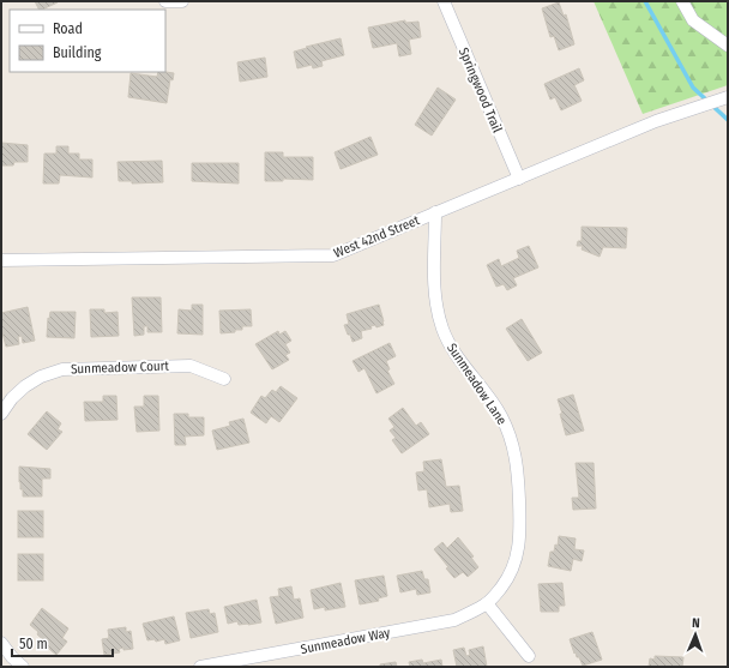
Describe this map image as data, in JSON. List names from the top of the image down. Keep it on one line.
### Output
{"streets":{"street":["Springwood Trail","West 42nd Street","Sunmeadow Court","Sunmeadow Lane","Sunmeadow Way"]},"crossings":[["Springwood Trail","West 42nd Street"],["West 42nd Street","Sunmeadow Lane"],["Sunmeadow Lane","Sunmeadow Way"]],"legend":["Road","Building"],"scale_bar":"50 m","north":"top"}
